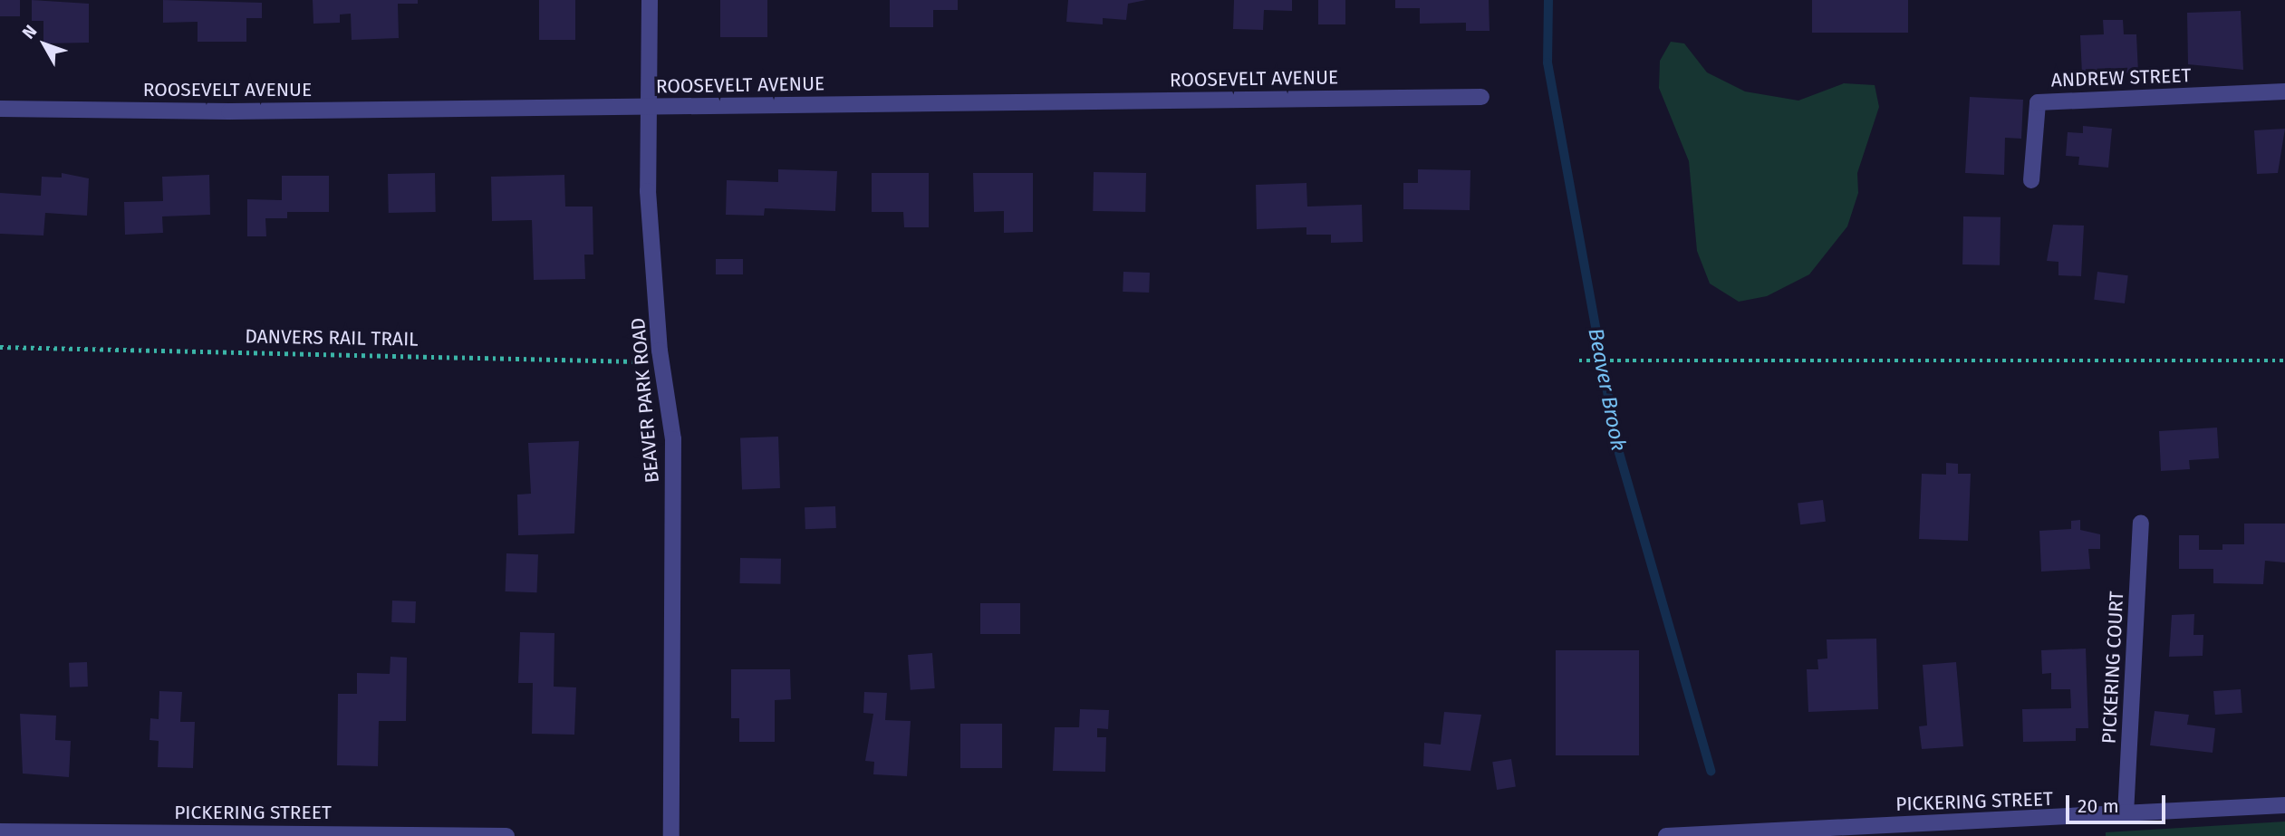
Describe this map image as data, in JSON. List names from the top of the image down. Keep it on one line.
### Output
{"streets":{"street":["ANDREW STREET","ROOSEVELT AVENUE","BEAVER PARK ROAD","PICKERING COURT","PICKERING STREET"],"path":["DANVERS RAIL TRAIL"]},"crossings":[["ROOSEVELT AVENUE","BEAVER PARK ROAD"],["DANVERS RAIL TRAIL","BEAVER PARK ROAD"],["PICKERING COURT","PICKERING STREET"]],"water":["Beaver Brook"],"scale_bar":"20 m","north":"top left"}
